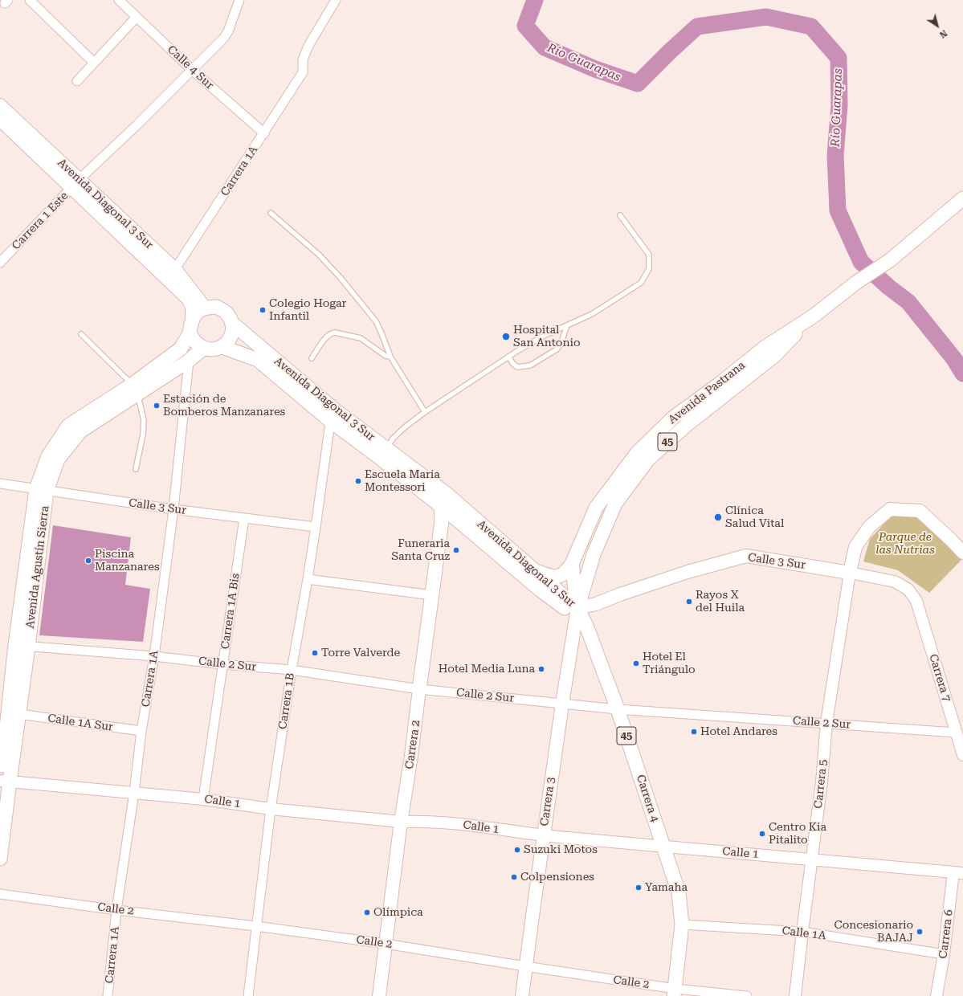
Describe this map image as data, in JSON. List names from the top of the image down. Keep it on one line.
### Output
{"streets":{"main road":["Avenida Diagonal 3 Sur","Avenida Pastrana","45","Calle 3 Sur","Avenida Agustín Sierra","Carrera 2","Carrera 4","Carrera 3"],"street":["Calle 4 Sur","Carrera 1A","Carrera 1 Este","Carrera 1A Bis","Calle 2 Sur","Carrera 7","Carrera 1B","Calle 1A Sur","Carrera 5","Calle 1","Calle 2","Calle 1A","Carrera 6"]},"crossings":[["Calle 4 Sur","Carrera 1A"],["Calle 4 Sur","Carrera 1 Este"],["Carrera 1A","Avenida Diagonal 3 Sur"],["Carrera 1A","Calle 3 Sur"],["Carrera 1A","Avenida Agustín Sierra"],["Carrera 1A","Calle 2 Sur"],["Carrera 1A","Calle 1A Sur"],["Carrera 1A","Calle 1"],["Carrera 1A","Calle 2"],["Avenida Diagonal 3 Sur","Carrera 1 Este"],["Avenida Diagonal 3 Sur","Avenida Pastrana"],["Avenida Diagonal 3 Sur","Calle 3 Sur"],["Avenida Diagonal 3 Sur","Avenida Agustín Sierra"],["Avenida Diagonal 3 Sur","Carrera 1B"],["Avenida Diagonal 3 Sur","Carrera 2"],["Avenida Diagonal 3 Sur","Carrera 4"],["Avenida Diagonal 3 Sur","Carrera 3"],["Avenida Pastrana","Calle 3 Sur"],["Avenida Pastrana","Carrera 4"],["Avenida Pastrana","Carrera 3"],["Calle 3 Sur","Avenida Agustín Sierra"],["Calle 3 Sur","Carrera 1A Bis"],["Calle 3 Sur","Carrera 7"],["Calle 3 Sur","Carrera 1B"],["Calle 3 Sur","Carrera 5"],["Calle 3 Sur","Carrera 4"],["Calle 3 Sur","Carrera 3"],["Avenida Agustín Sierra","Calle 2 Sur"],["Avenida Agustín Sierra","Calle 1A Sur"],["Avenida Agustín Sierra","Calle 1"],["Carrera 1A Bis","Calle 2 Sur"],["Carrera 1A Bis","Calle 1"],["Calle 2 Sur","Carrera 7"],["Calle 2 Sur","Carrera 1B"],["Calle 2 Sur","Carrera 2"],["Calle 2 Sur","Carrera 5"],["Calle 2 Sur","Carrera 4"],["Calle 2 Sur","Carrera 3"],["Carrera 1B","Calle 1"],["Carrera 1B","Calle 2"],["Carrera 2","Calle 1"],["Carrera 2","Calle 2"],["Carrera 5","Calle 1"],["Carrera 5","Calle 1A"],["Carrera 4","Calle 1"],["Carrera 4","Carrera 3"],["Carrera 4","Calle 2"],["Carrera 4","Calle 1A"],["Calle 1","Carrera 3"],["Calle 1","Carrera 6"],["Carrera 3","Calle 2"],["Calle 1A","Carrera 6"]],"water":["Río Guarapas"],"parks":["Parque de las Nutrias"],"places":["Colegio Hogar Infantil","Hospital San Antonio","Estación de Bomberos Manzanares","Escuela María Montessori","Clínica Salud Vital","Funeraria Santa Cruz","Piscina Manzanares","Rayos X del Huila","Torre Valverde","Hotel El Triángulo","Hotel Media Luna","Hotel Andares","Centro Kia Pitalito","Suzuki Motos","Colpensiones","Yamaha","Olímpica","Concesionario BAJAJ"],"north":"bottom right"}
